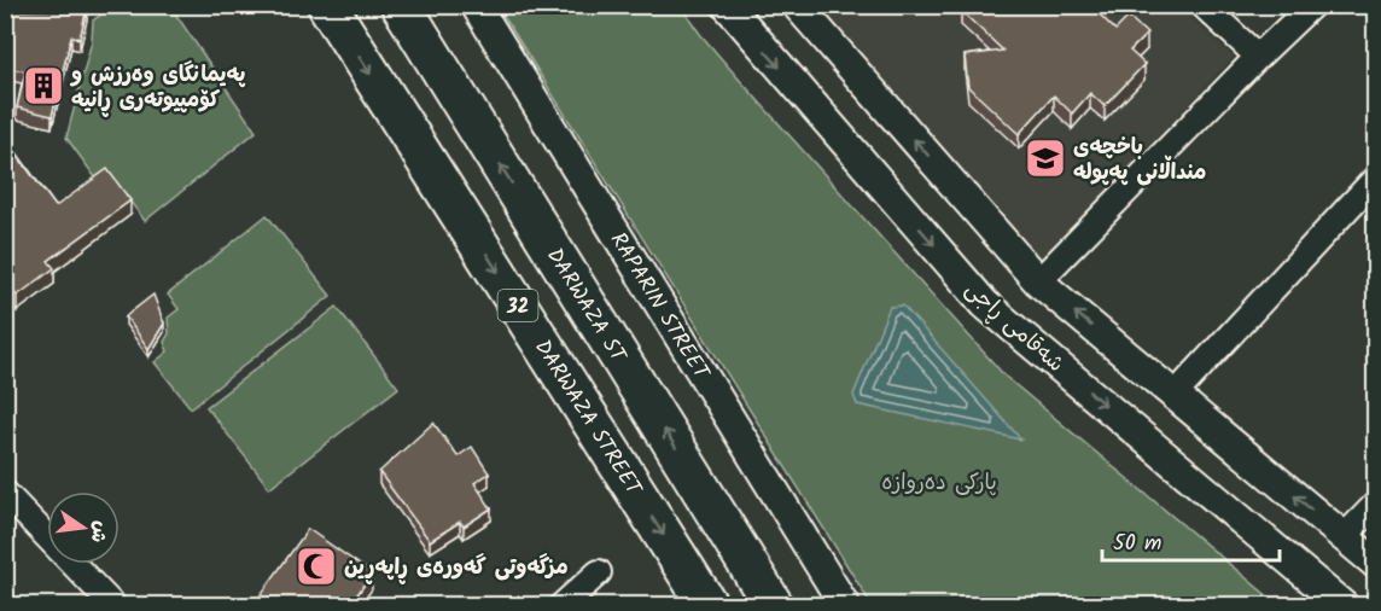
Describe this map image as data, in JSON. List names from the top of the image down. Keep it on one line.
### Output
{"streets":{"highway":["32","DARWAZA ST","DARWAZA STREET"],"street":["RAPARIN STREET","شەقامی ڕاجی"]},"one_way":["DARWAZA ST","DARWAZA STREET"],"parks":["پارکی دەروازە"],"places":{"building":["پەیمانگای وەرزش و کۆمپیوتەری ڕانیە"],"school or university":["باخچەی منداڵانی پەپولە"],"mosque":["مزگەوتی گەورەی ڕاپەڕین"]},"scale_bar":"50 m","north":"right"}
